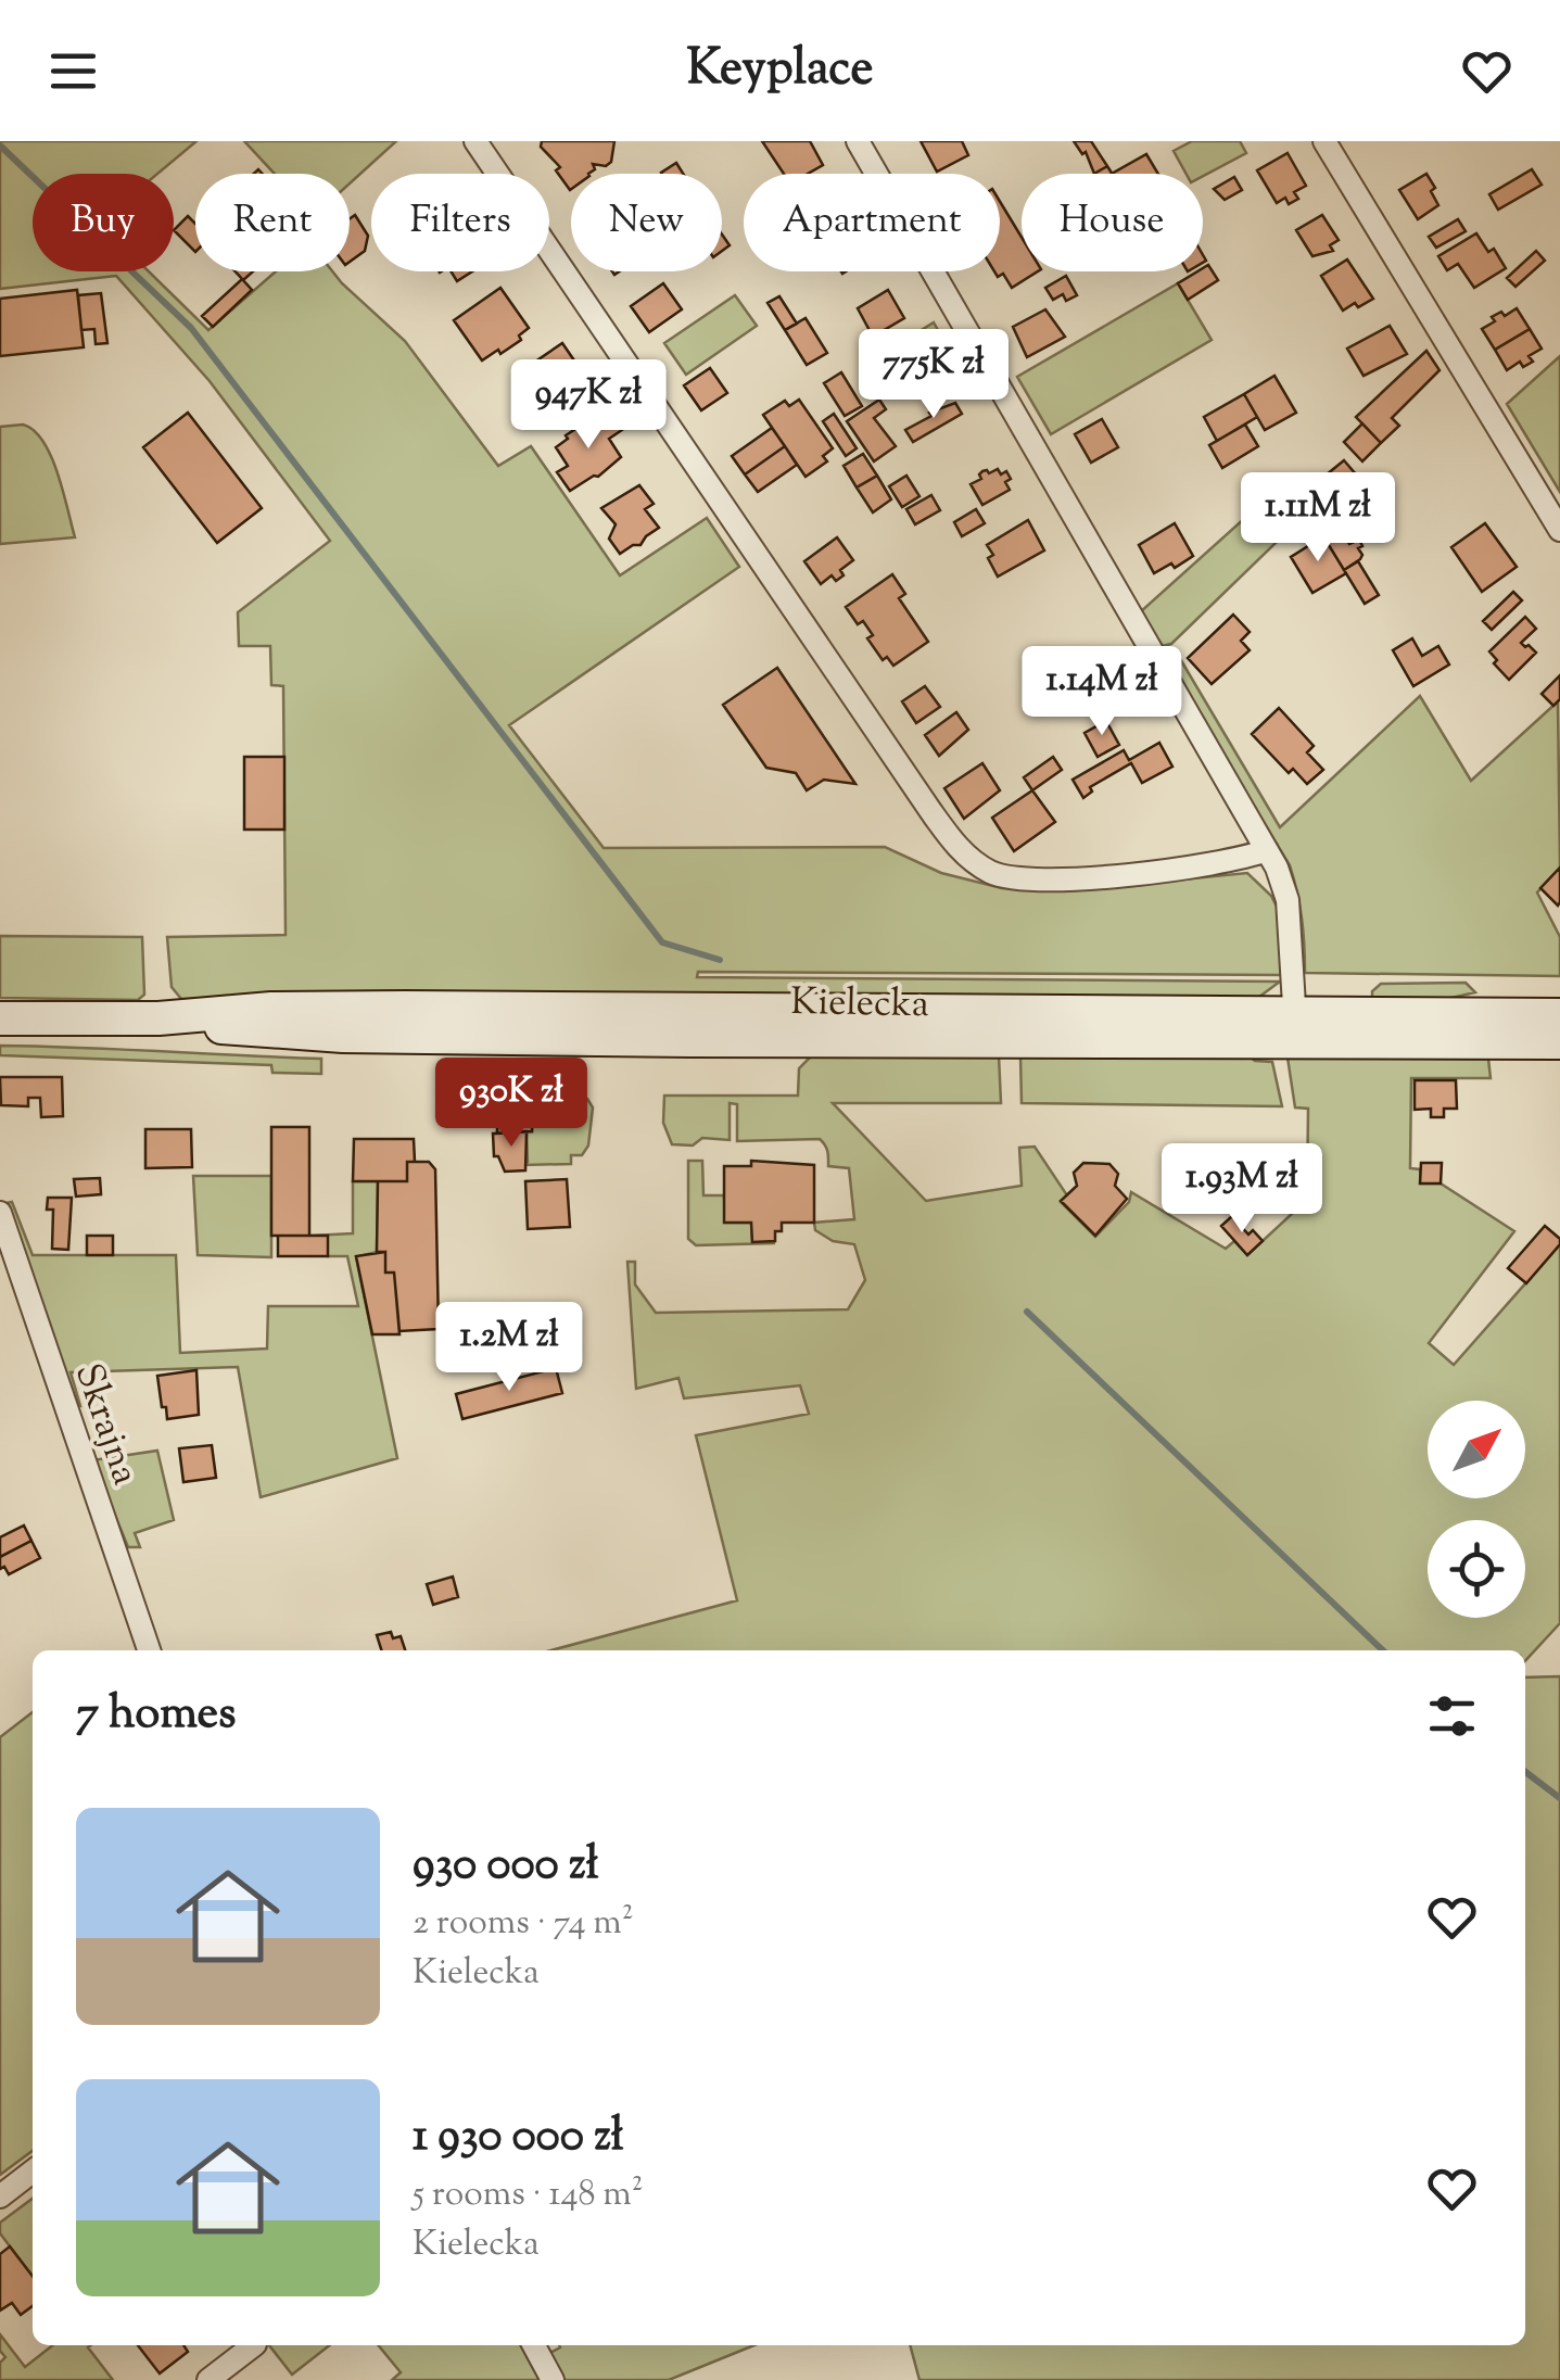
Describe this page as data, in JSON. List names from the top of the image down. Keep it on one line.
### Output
{"streets":{"main road":["Kielecka"],"street":["Skrajna"]},"north":"top right","page":{"header":"Keyplace","chip":["Buy","Rent","Filters","New","Apartment","House"],"price":["775K zł","947K zł","1.11M zł","1.14M zł","930K zł","1.93M zł","1.2M zł"],"heading":"7 homes","list":[{"name":"930 000 zł","note":"2 rooms · 74 m² · Kielecka"},{"name":"1 930 000 zł","note":"5 rooms · 148 m² · Kielecka"}]}}
